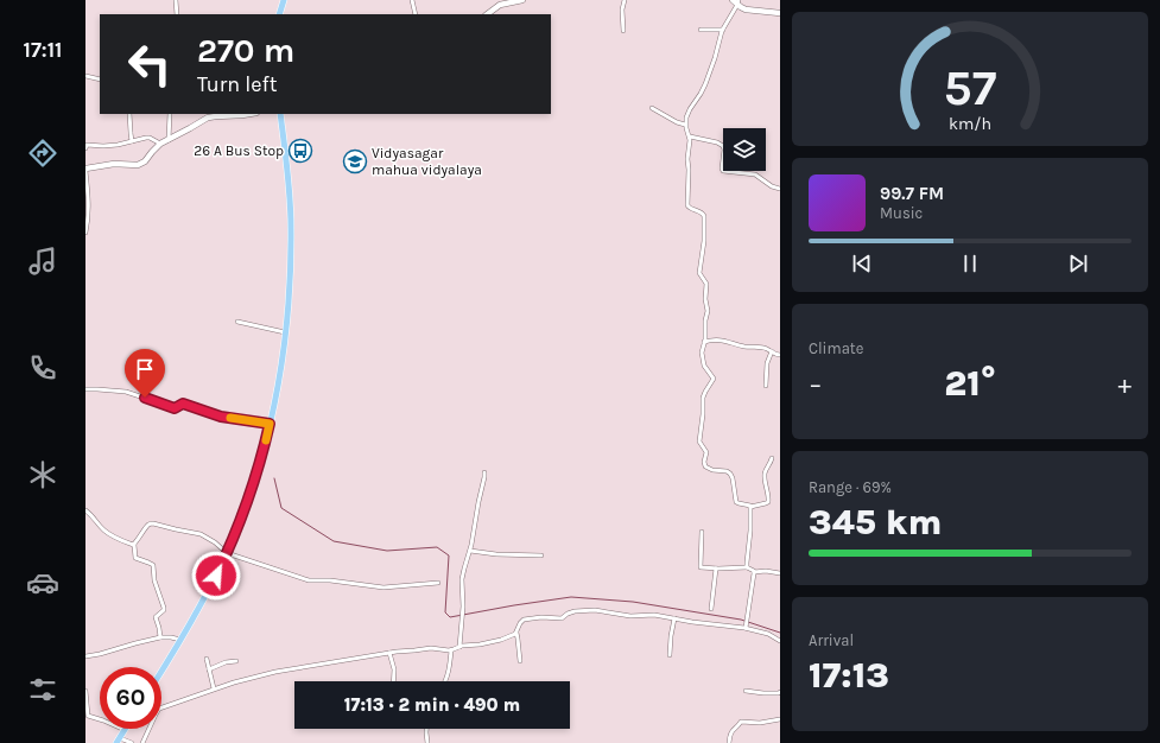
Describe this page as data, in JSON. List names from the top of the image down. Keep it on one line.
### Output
{"places":{"bus stop":["26 A Bus Stop"],"school or university":["Vidyasagar mahua vidyalaya"]},"page":{"tabs":"17:11","turn":["270 m","Turn left"],"song":["99.7 FM","Music"],"tile":["Climate",["Range · 69%","345 km"],["Arrival","17:13"]],"heat":["−","21°","+"],"limit":"60","trip":"17:13 · 2 min · 490 m","gauge":["57","km/h"]}}
